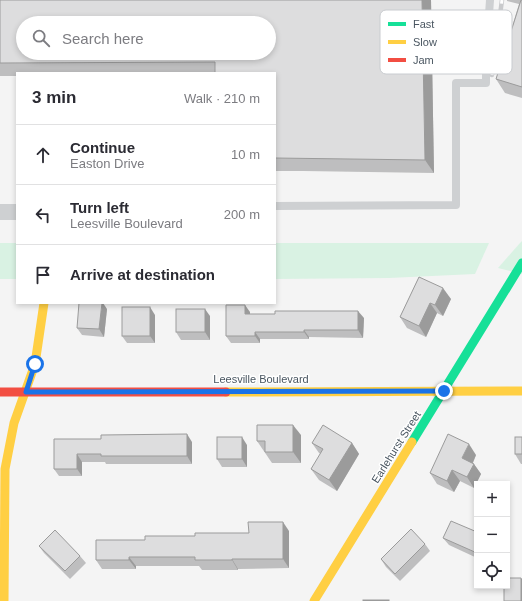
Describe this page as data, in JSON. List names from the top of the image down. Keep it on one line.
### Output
{"streets":{"street":["Leesville Boulevard","Earlehurst Street"]},"crossings":[["Leesville Boulevard","Earlehurst Street"]],"legend":["Fast","Slow","Jam"],"page":{"search":"Search here","heading":["3 min","Walk · 210 m"],"list":[["Continue","Easton Drive","10 m"],["Turn left","Leesville Boulevard","200 m"],"Arrive at destination"],"map_buttons":["+","−"]}}
